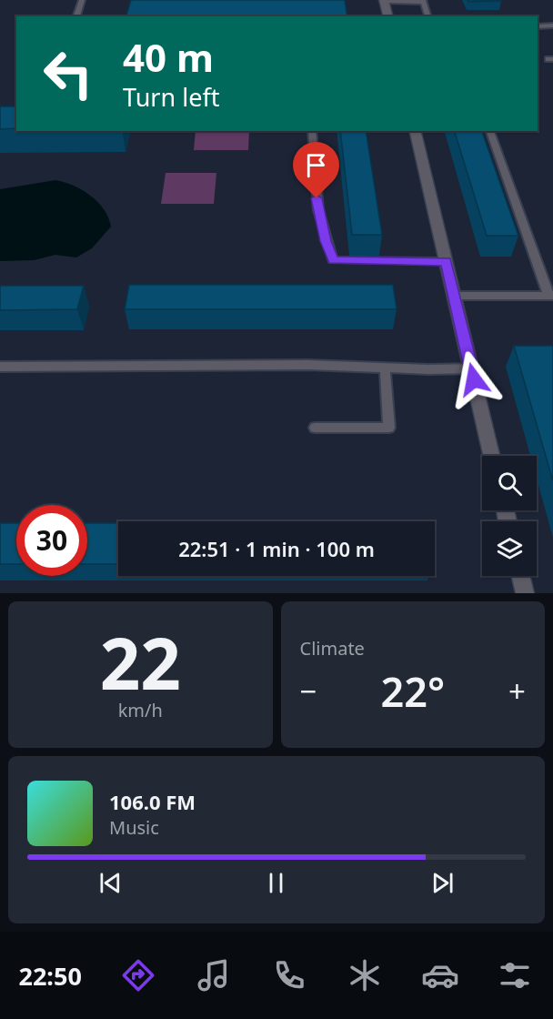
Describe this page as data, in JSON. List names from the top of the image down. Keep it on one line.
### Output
{"page":{"turn":["40 m","Turn left"],"limit":"30","trip":"22:51 · 1 min · 100 m","tile":[["22","km/h"],"Climate"],"heat":["−","22°","+"],"song":["106.0 FM","Music"],"tabs":"22:50"}}
